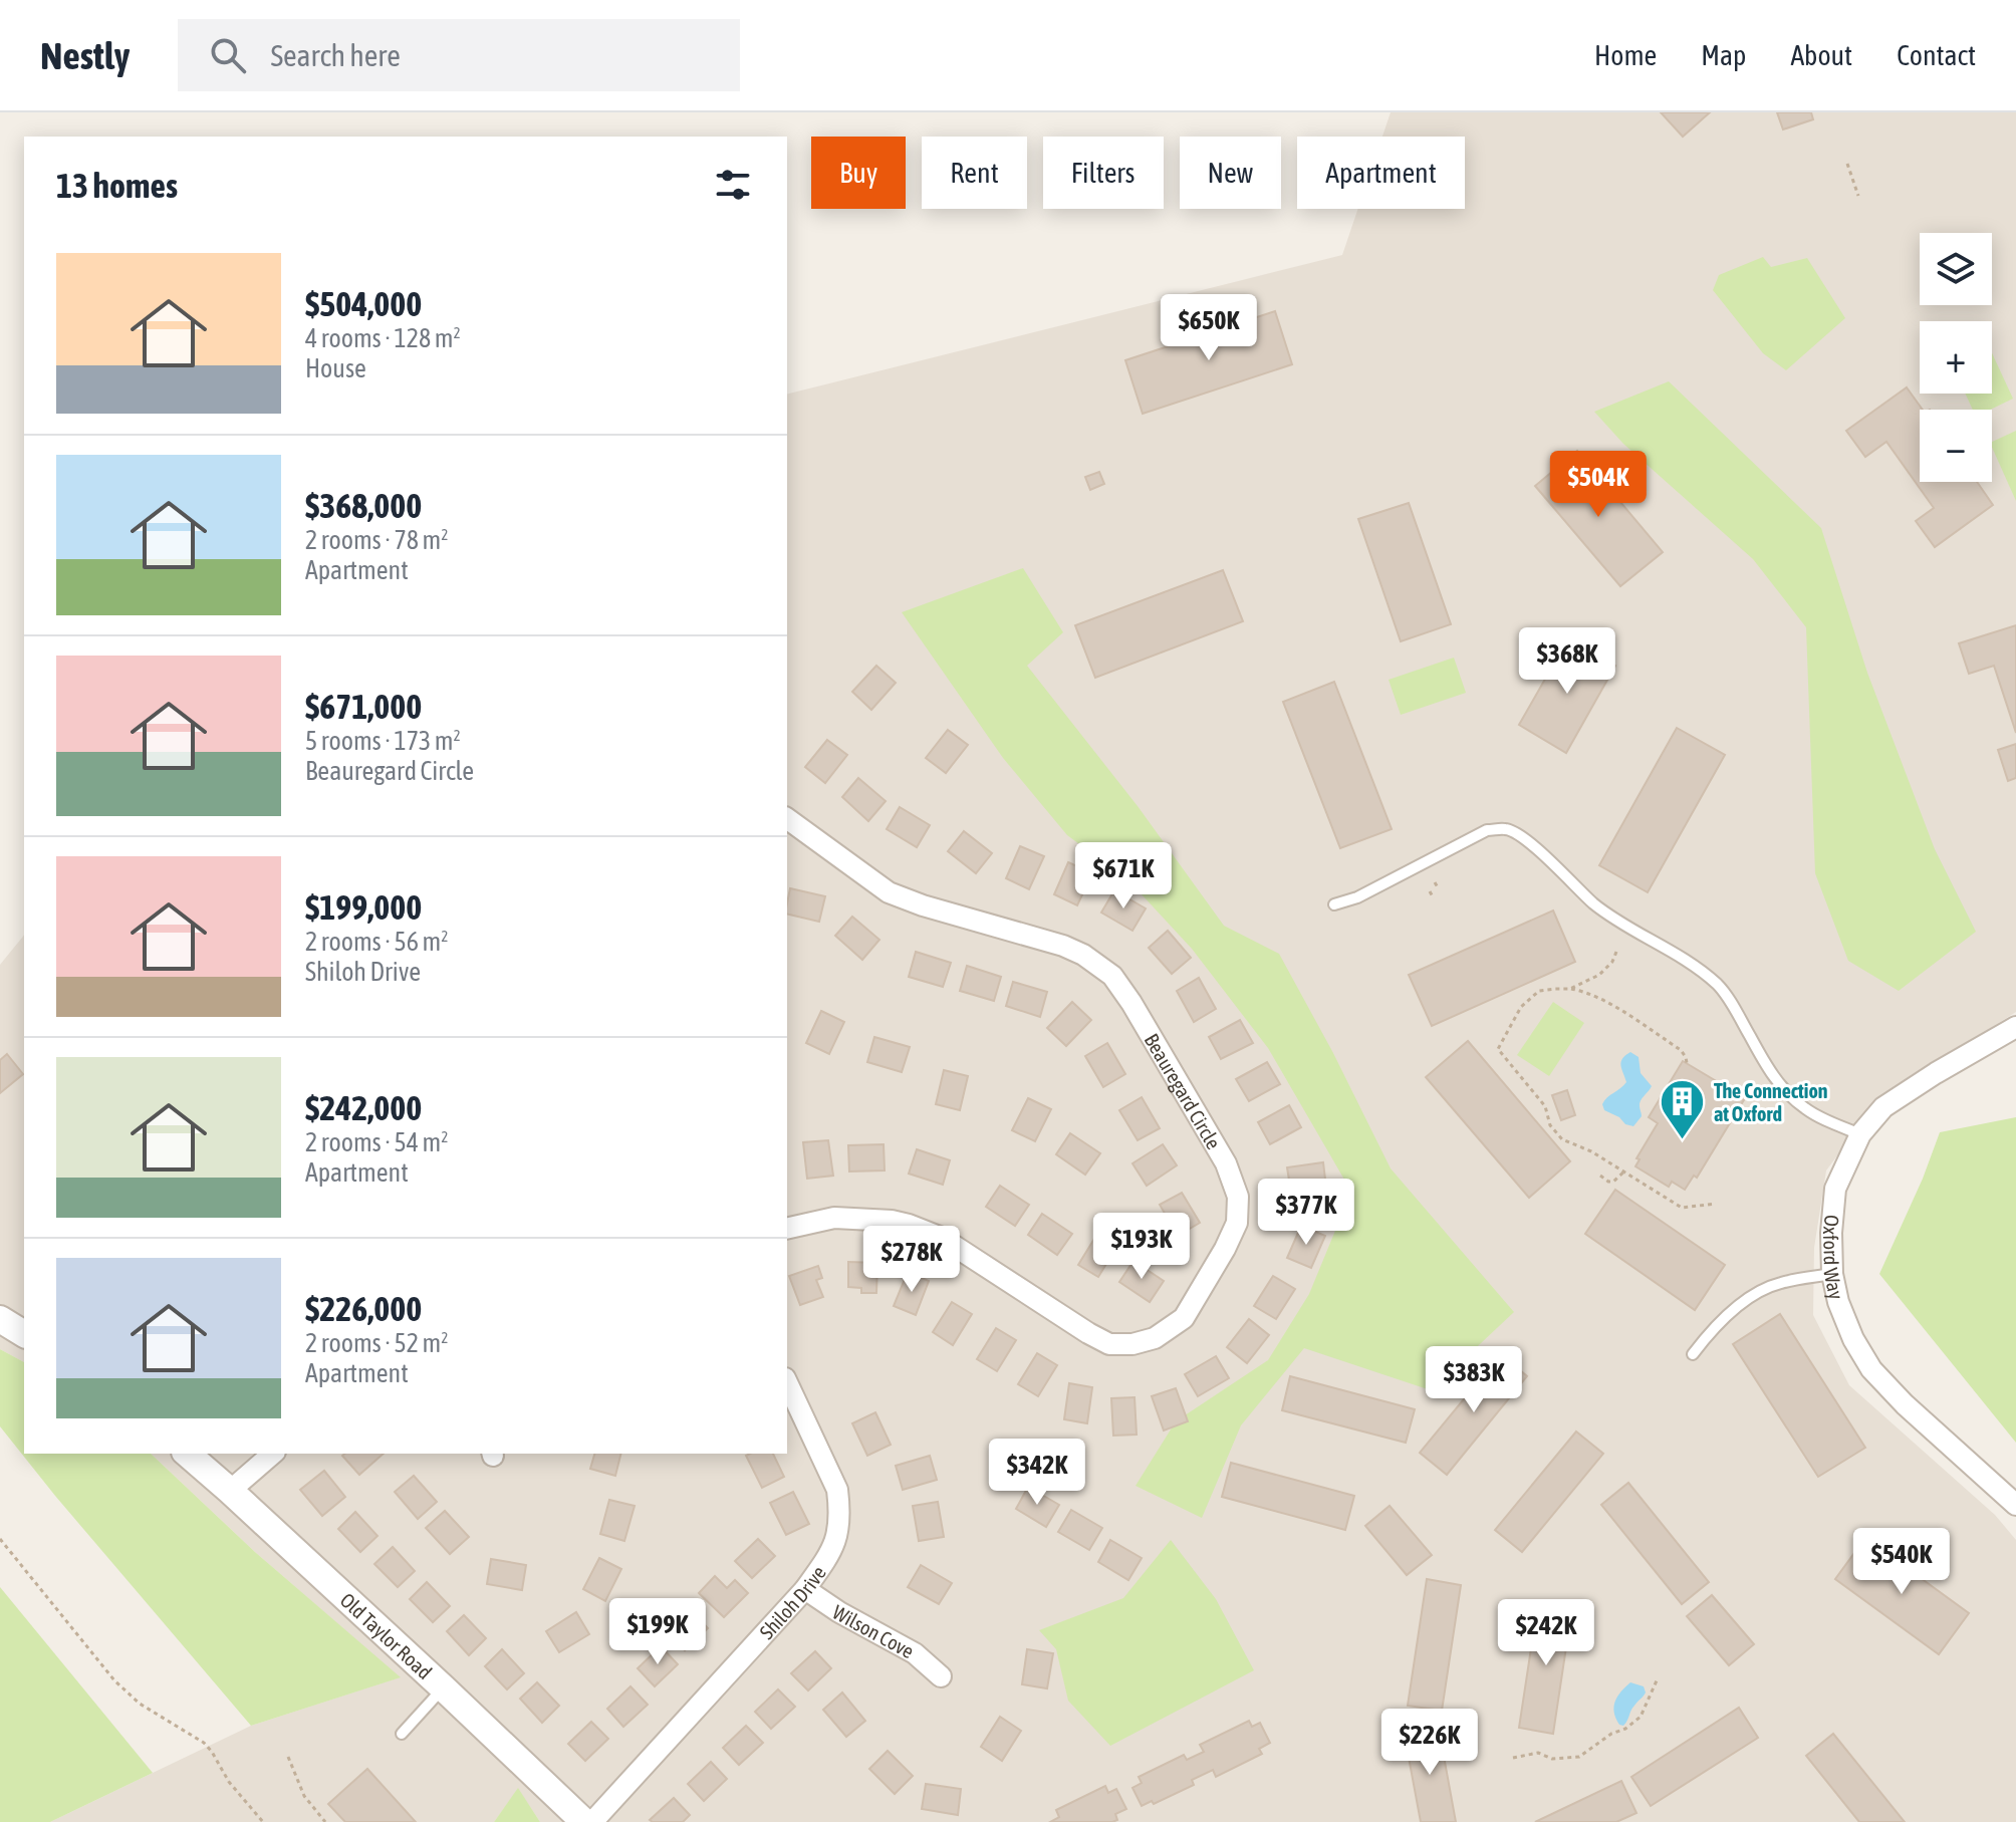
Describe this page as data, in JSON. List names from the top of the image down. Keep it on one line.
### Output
{"streets":{"street":["Beauregard Circle","Oxford Way","Shiloh Drive","Wilson Cove","Old Taylor Road"]},"crossings":[["Shiloh Drive","Wilson Cove"]],"places":{"building":["The Connection at Oxford"]},"page":{"header":"Nestly","search":"Search here","nav":["Home","Map","About","Contact"],"chip":["Buy","Rent","Filters","New","Apartment"],"heading":"13 homes","map_buttons":["+","−"],"list":[{"name":"$504,000","note":"4 rooms · 128 m² · House"},{"name":"$368,000","note":"2 rooms · 78 m² · Apartment"},{"name":"$671,000","note":"5 rooms · 173 m² · Beauregard Circle"},{"name":"$199,000","note":"2 rooms · 56 m² · Shiloh Drive"},{"name":"$242,000","note":"2 rooms · 54 m² · Apartment"},{"name":"$226,000","note":"2 rooms · 52 m² · Apartment"}],"price":["$650K","$504K","$368K","$671K","$377K","$193K","$278K","$383K","$342K","$540K","$199K","$242K","$226K"]}}
